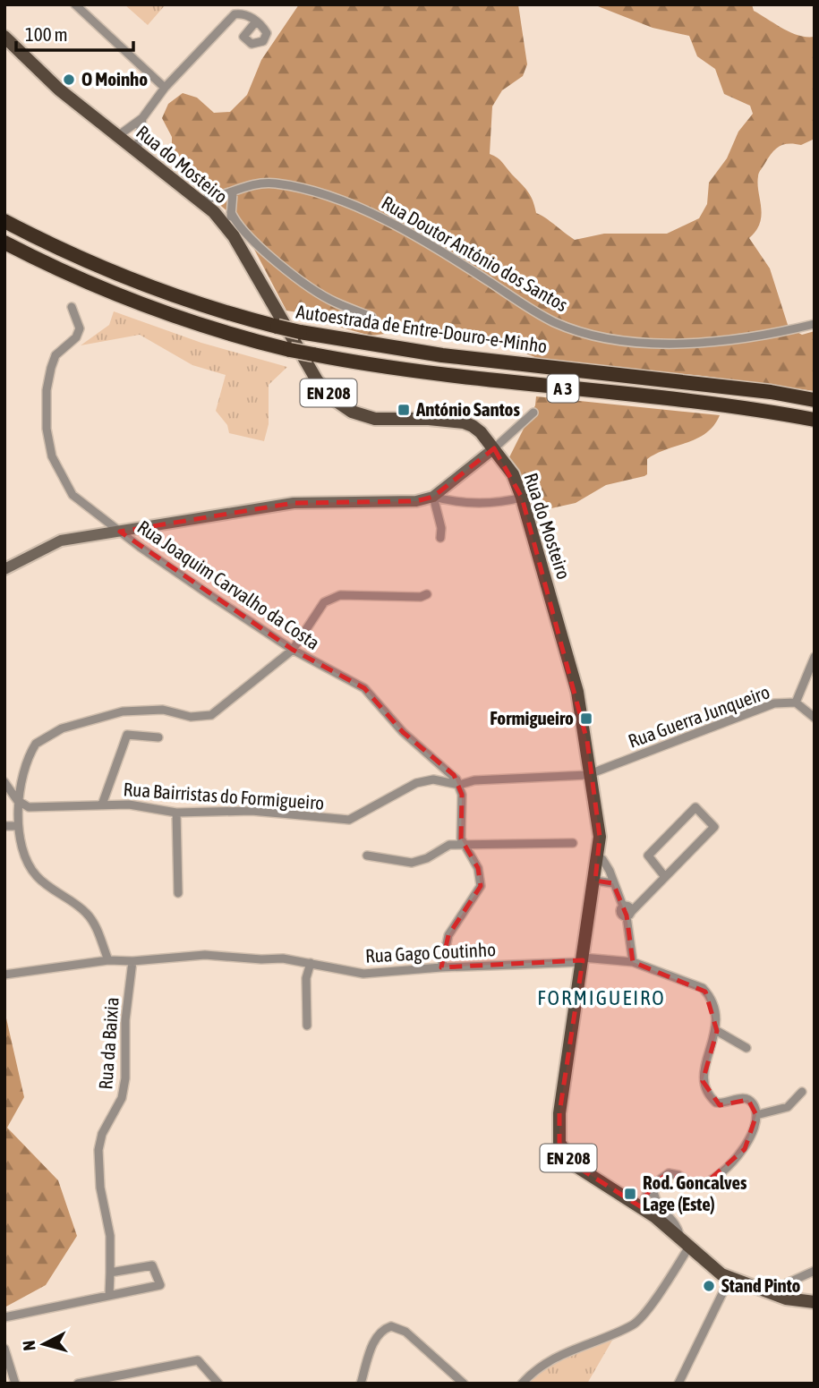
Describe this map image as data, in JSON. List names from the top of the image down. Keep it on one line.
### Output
{"streets":{"highway":["Autoestrada de Entre-Douro-e-Minho","A 3"],"main road":["Rua do Mosteiro","EN 208"],"street":["Rua Doutor António dos Santos","Rua Joaquim Carvalho da Costa","Rua Guerra Junqueiro","Rua Bairristas do Formigueiro","Rua Gago Coutinho","Rua da Baixia"]},"crossings":[["Rua do Mosteiro","Rua Doutor António dos Santos"],["Rua do Mosteiro","EN 208"],["Rua do Mosteiro","Rua Guerra Junqueiro"],["Rua do Mosteiro","Rua Bairristas do Formigueiro"],["EN 208","Rua Gago Coutinho"],["Rua Joaquim Carvalho da Costa","Rua Bairristas do Formigueiro"],["Rua Guerra Junqueiro","Rua Bairristas do Formigueiro"],["Rua Gago Coutinho","Rua da Baixia"]],"districts":["FORMIGUEIRO"],"places":{"other":["O Moinho","Stand Pinto"],"transit":["António Santos","Formigueiro","Rod. Goncalves Lage (Este)"]},"scale_bar":"100 m","north":"left"}
